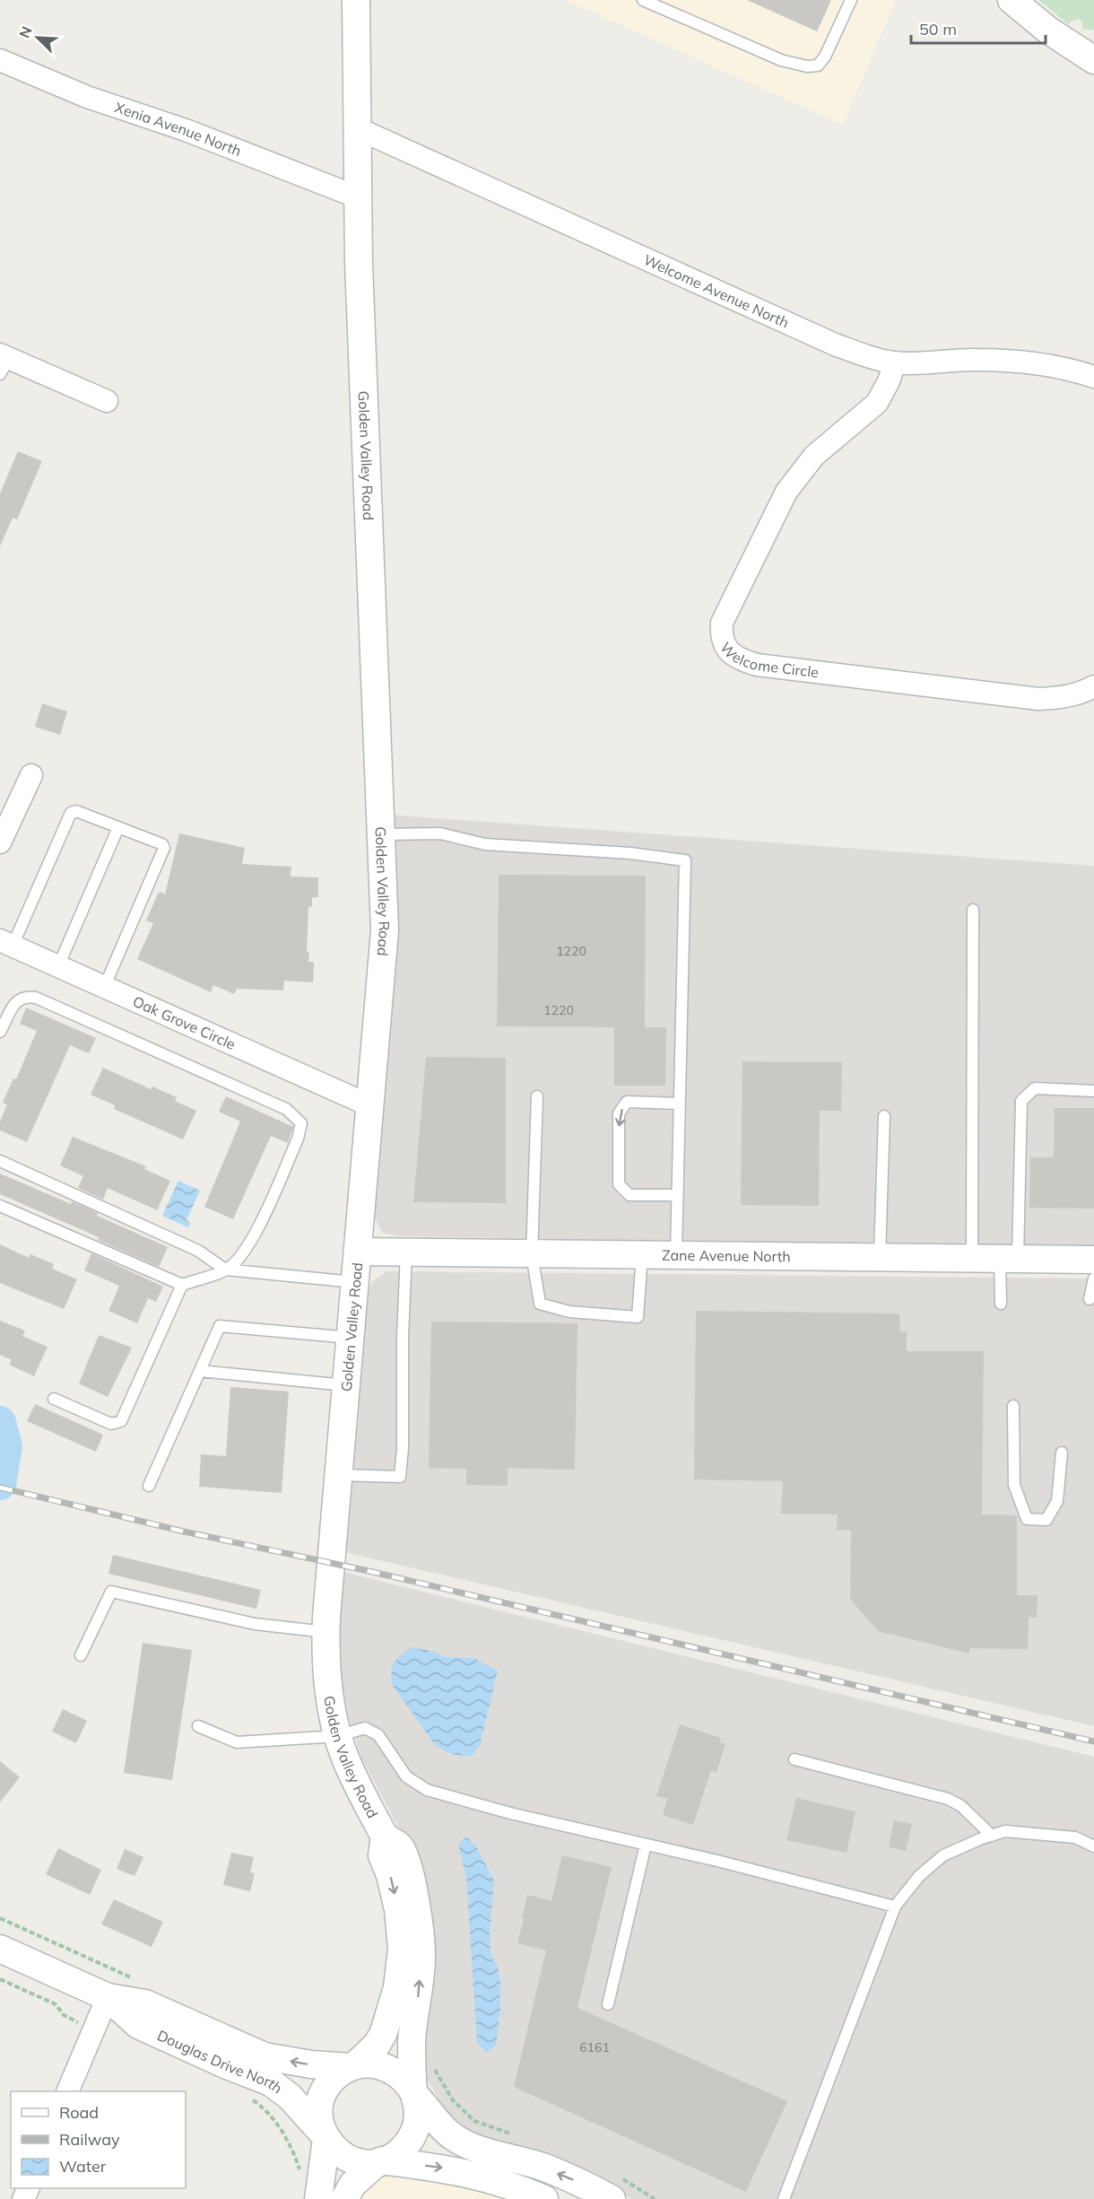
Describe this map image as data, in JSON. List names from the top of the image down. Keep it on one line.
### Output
{"streets":{"street":["Xenia Avenue North","Welcome Avenue North","Golden Valley Road","Welcome Circle","Oak Grove Circle","Zane Avenue North","Douglas Drive North"]},"crossings":[["Xenia Avenue North","Golden Valley Road"],["Welcome Avenue North","Golden Valley Road"],["Welcome Avenue North","Welcome Circle"],["Golden Valley Road","Oak Grove Circle"],["Golden Valley Road","Zane Avenue North"],["Golden Valley Road","Douglas Drive North"]],"house_numbers":["1220","1220","6161"],"legend":["Road","Railway","Water"],"scale_bar":"50 m","north":"top left"}
